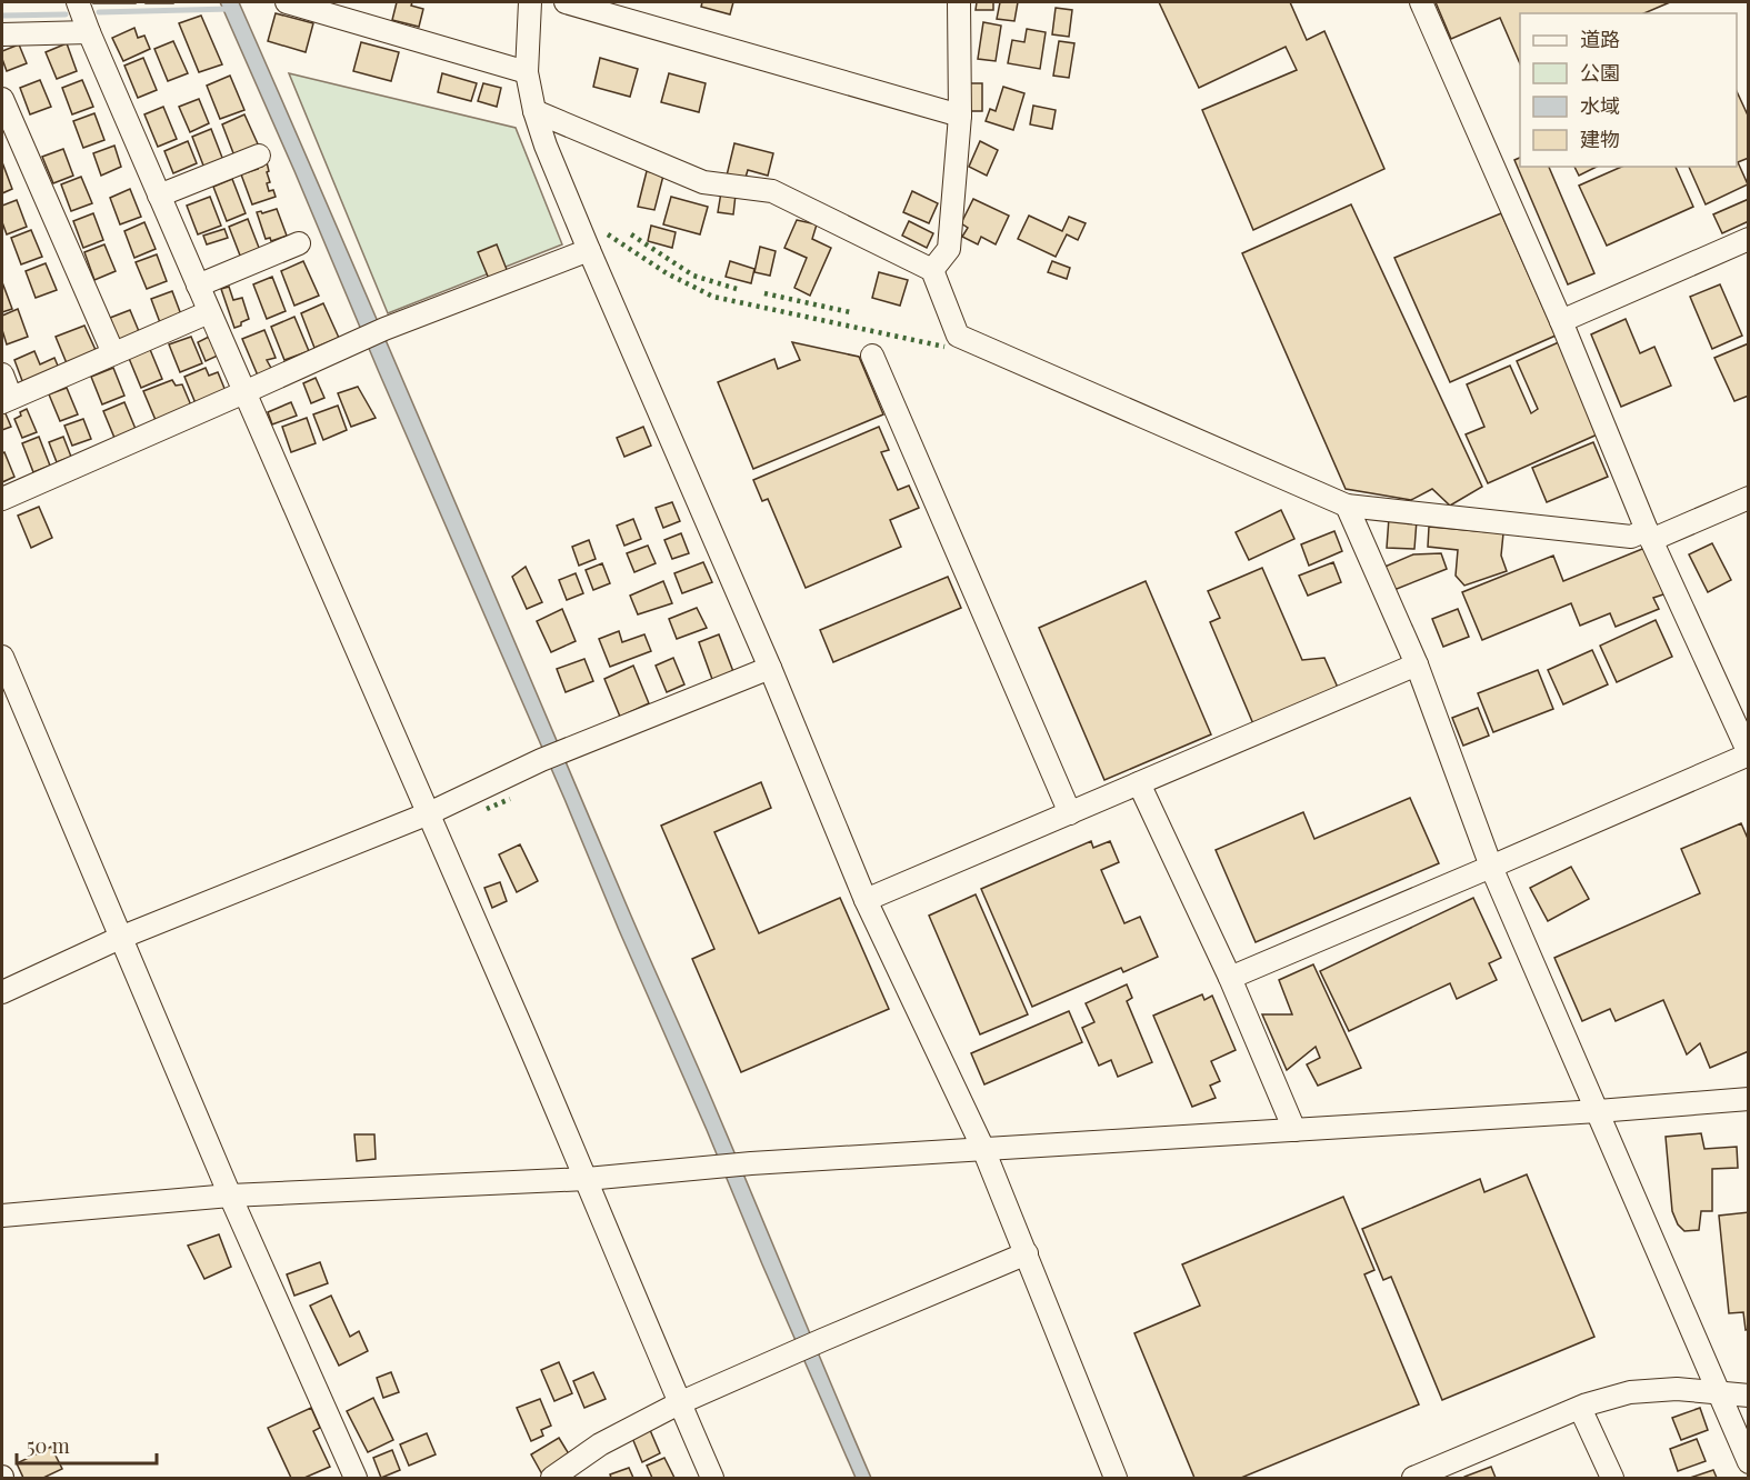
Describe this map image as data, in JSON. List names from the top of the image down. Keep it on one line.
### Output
{"legend":["道路","公園","水域","建物"],"scale_bar":"50 m"}
